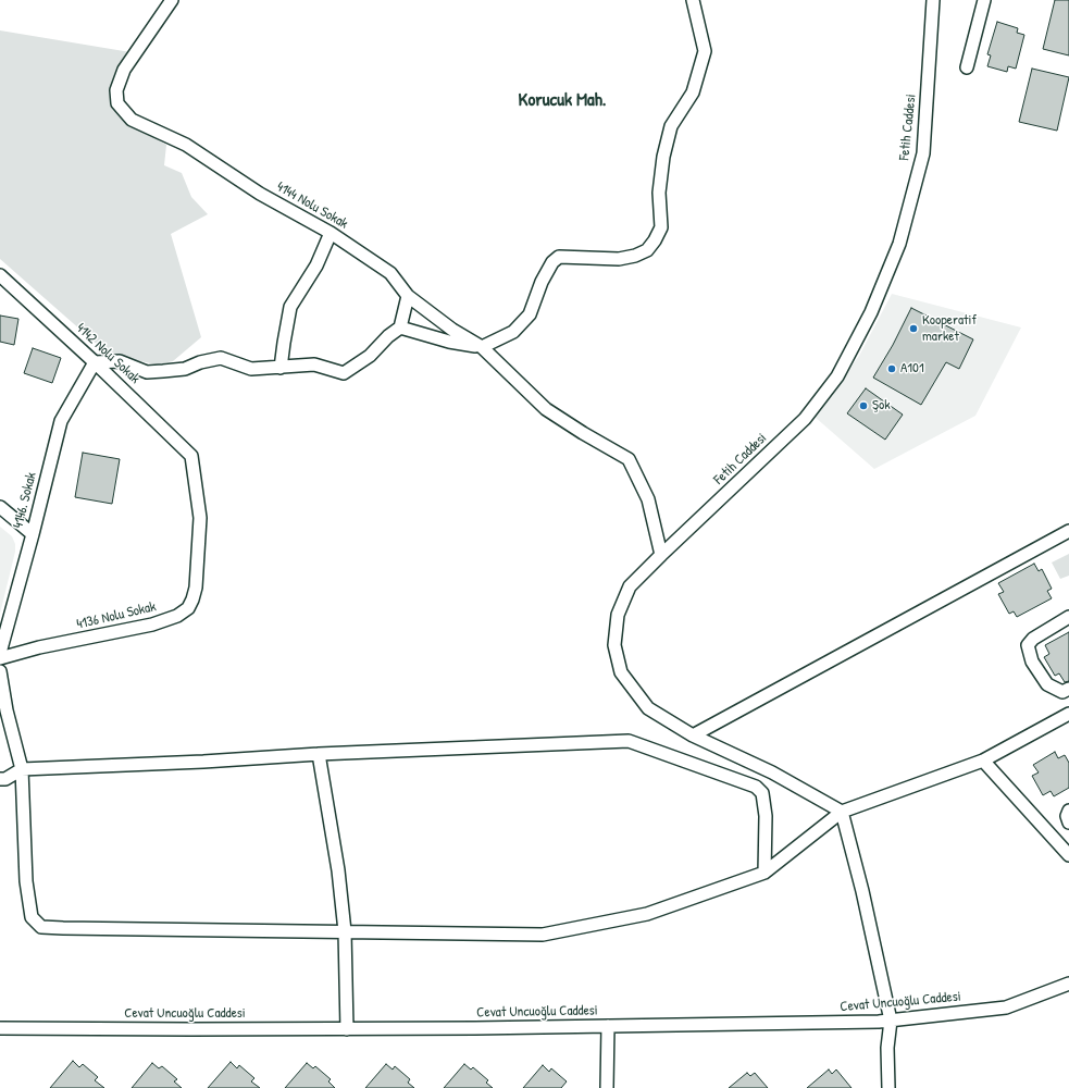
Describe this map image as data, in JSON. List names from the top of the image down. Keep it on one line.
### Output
{"streets":{"street":["Fetih Caddesi","4144 Nolu Sokak","4142 Nolu Sokak","4146. Sokak","4136 Nolu Sokak","Cevat Uncuoğlu Caddesi"]},"crossings":[["Fetih Caddesi","4144 Nolu Sokak"],["4142 Nolu Sokak","4146. Sokak"],["4142 Nolu Sokak","4136 Nolu Sokak"]],"districts":["Korucuk Mah."],"places":["Kooperatif market","A101","Şok"]}
